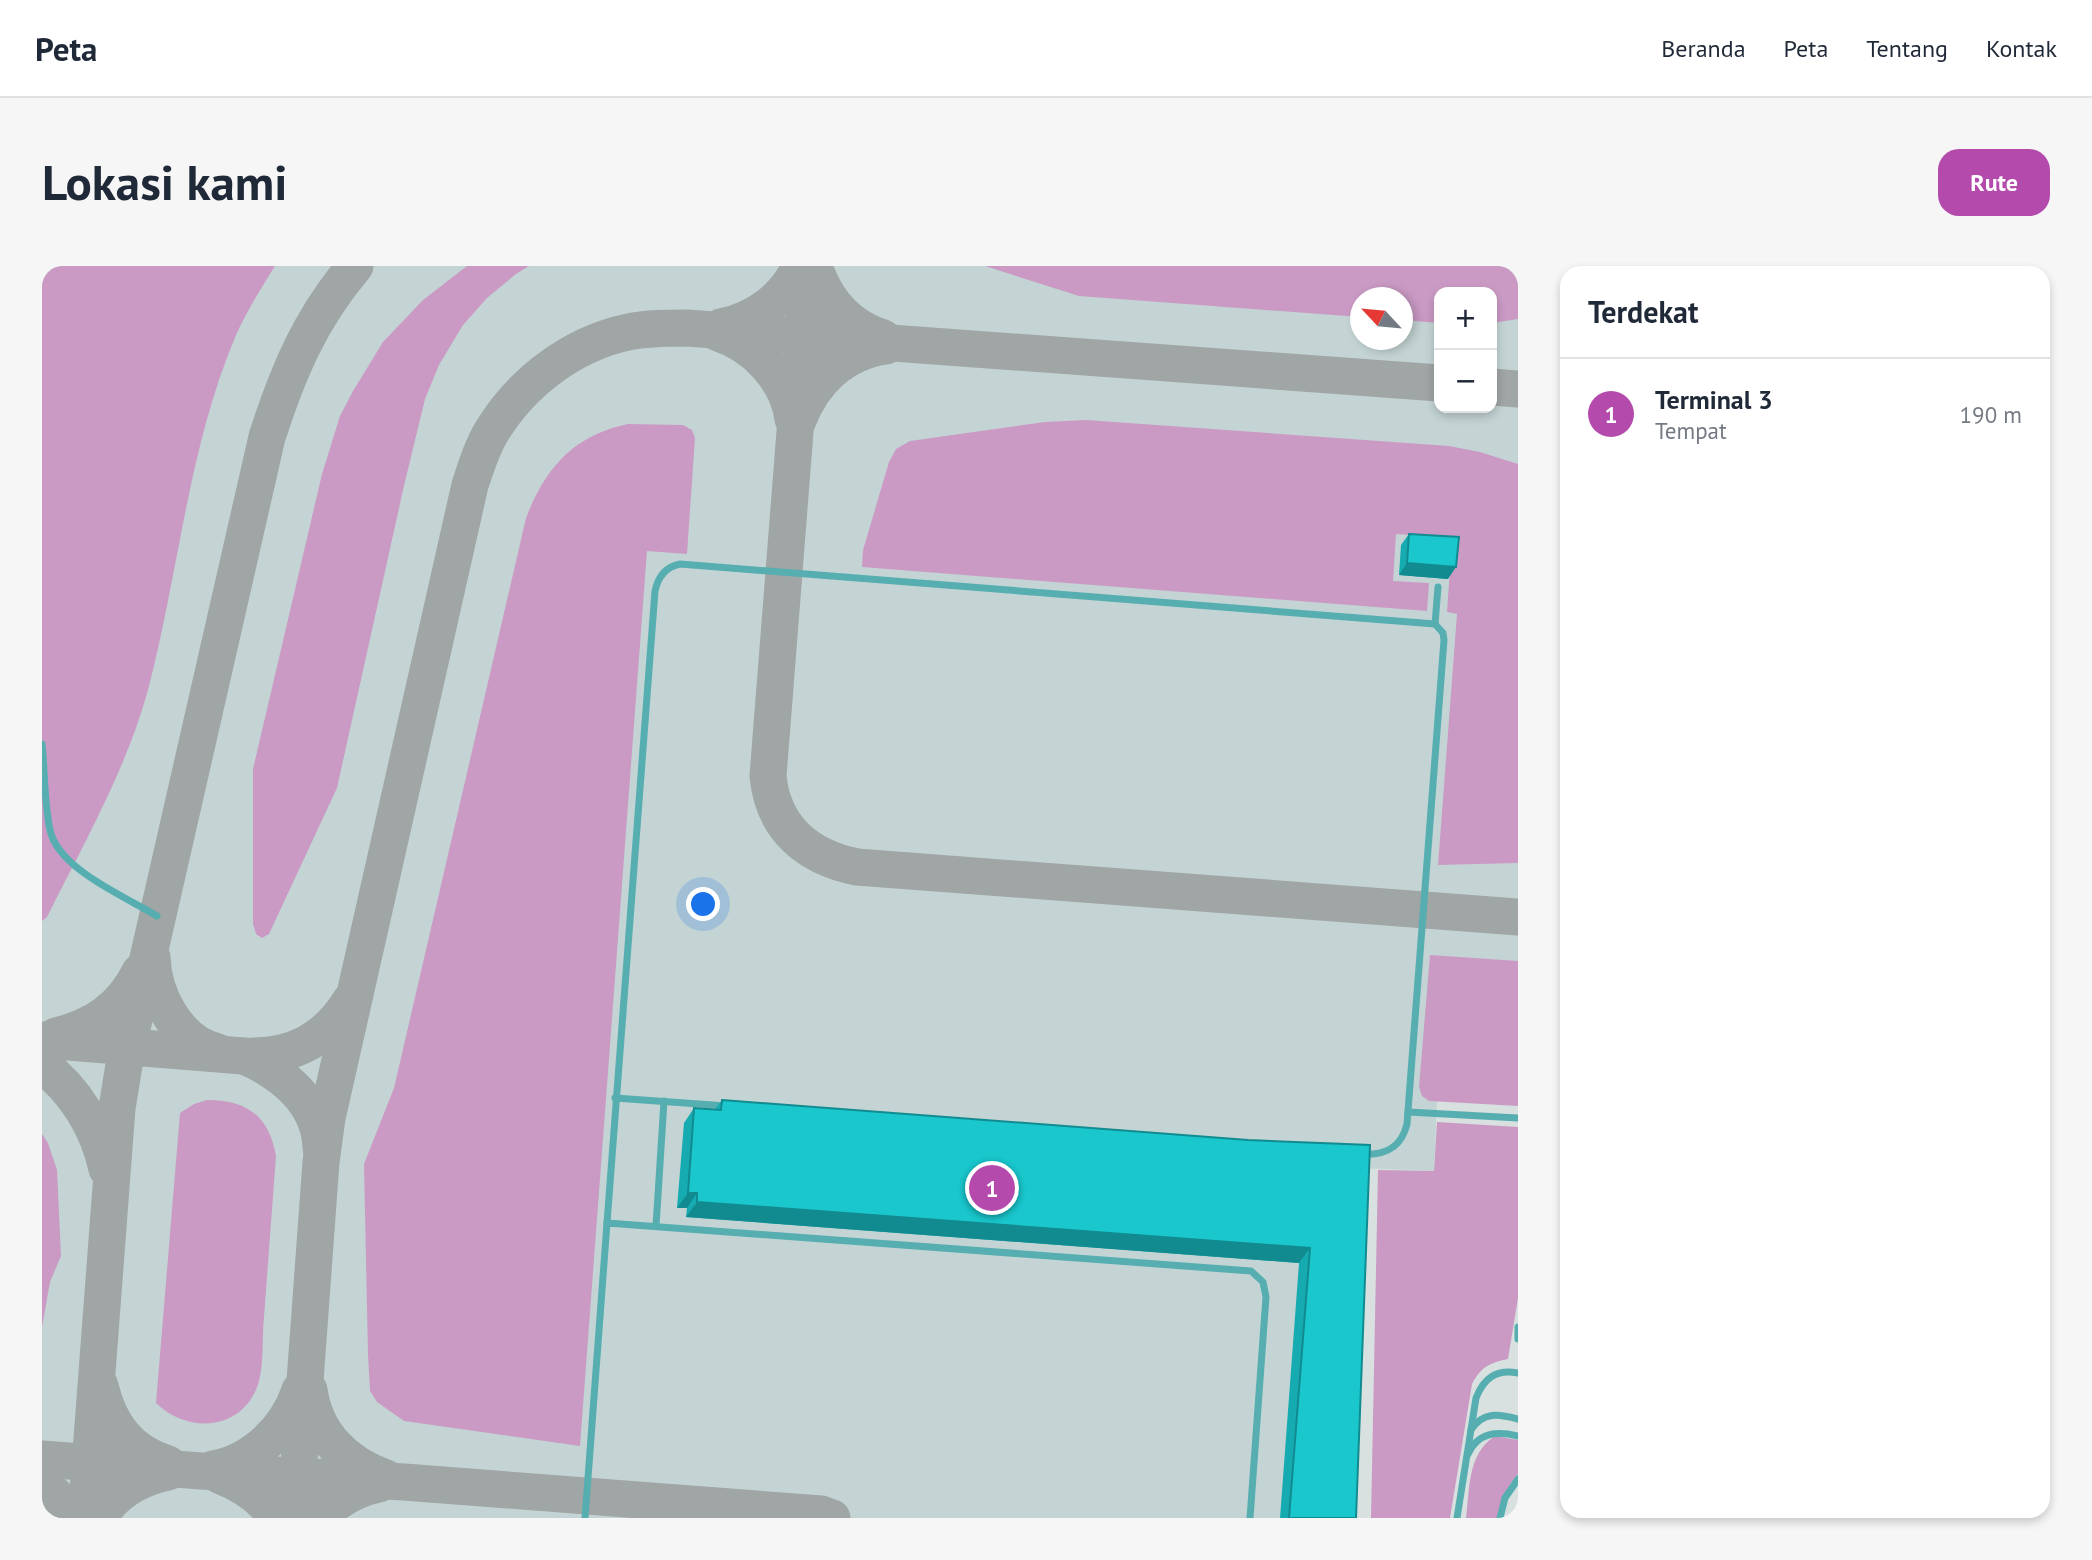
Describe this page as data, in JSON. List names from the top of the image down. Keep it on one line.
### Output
{"north":"top left","page":{"header":"Peta","nav":["Beranda","Peta","Tentang","Kontak"],"buttons":"Rute","title":"Lokasi kami","heading":"Terdekat","map_buttons":["+","−"],"list":[{"mark":"1","name":"Terminal 3","note":"Tempat","value":"190 m"}],"pins":"1"}}
